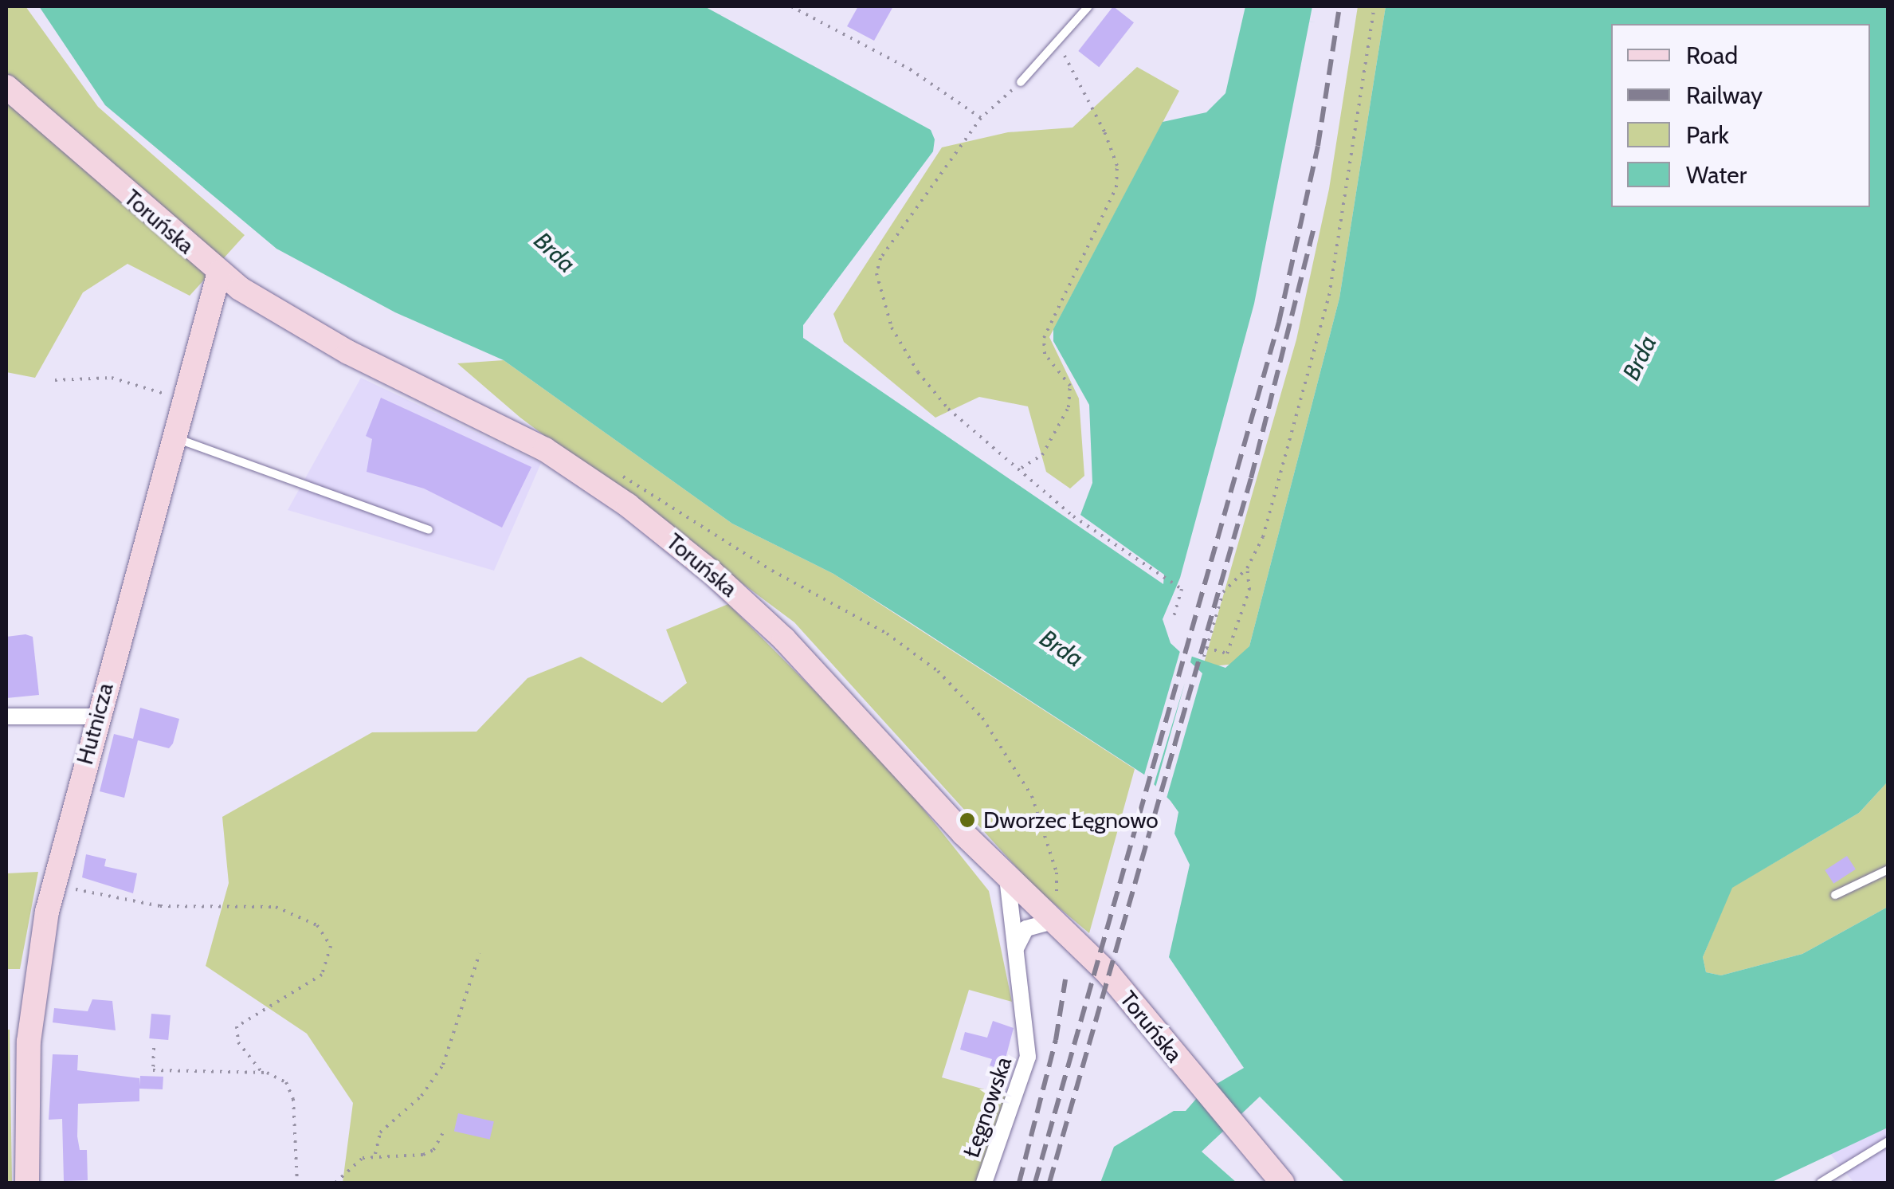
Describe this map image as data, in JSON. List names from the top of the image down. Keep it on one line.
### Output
{"streets":{"street":["Toruńska","Hutnicza","Łęgnowska"]},"crossings":[["Toruńska","Hutnicza"],["Toruńska","Łęgnowska"]],"water":["Brda"],"places":["Dworzec Łęgnowo"],"legend":["Road","Railway","Park","Water"]}
